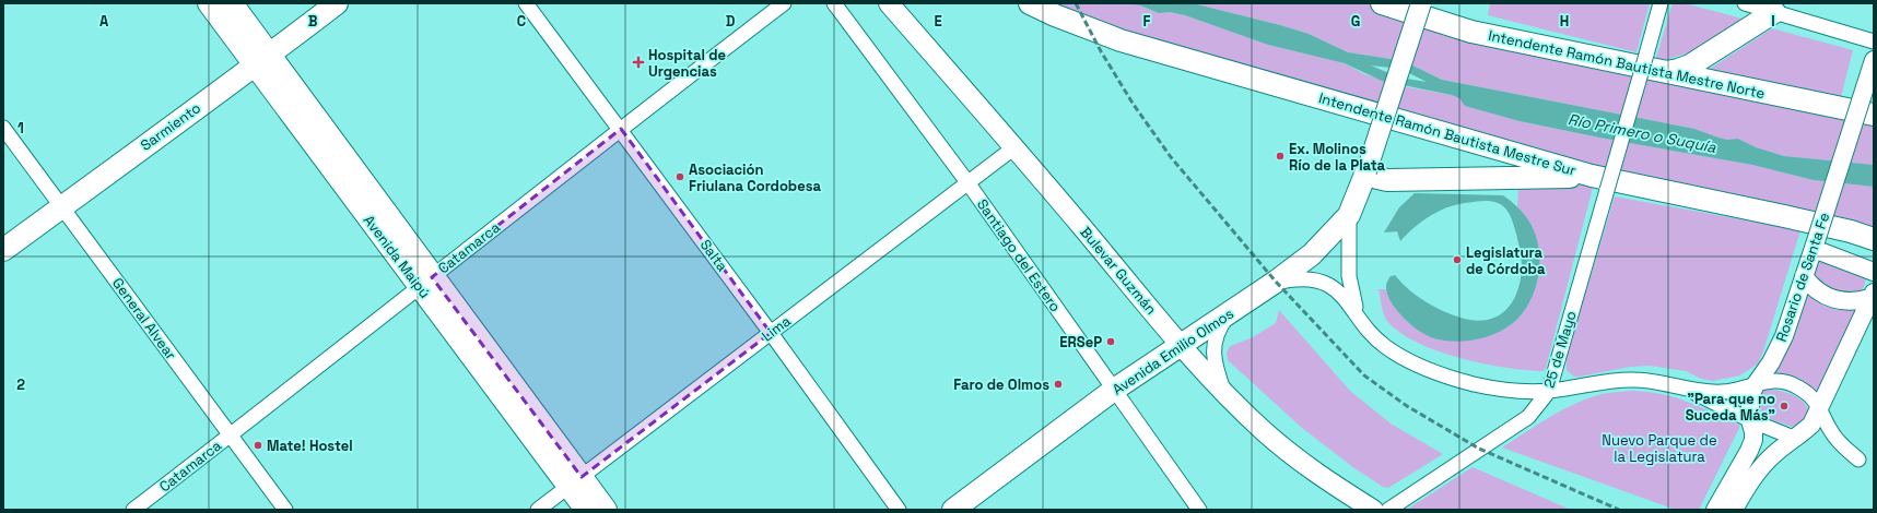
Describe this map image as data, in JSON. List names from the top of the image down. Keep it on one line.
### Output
{"streets":{"main road":["Intendente Ramón Bautista Mestre Norte","Sarmiento","Intendente Ramón Bautista Mestre Sur","Avenida Maipú","Bulevar Guzmán","Avenida Emilio Olmos"],"street":["Catamarca","Salta","Santiago del Estero","Rosario de Santa Fe","General Alvear","Lima","25 de Mayo"]},"crossings":[["Sarmiento","Avenida Maipú"],["Sarmiento","General Alvear"],["Intendente Ramón Bautista Mestre Sur","25 de Mayo"],["Catamarca","Salta"],["Catamarca","Avenida Maipú"],["Catamarca","General Alvear"],["Salta","Lima"],["Santiago del Estero","Lima"],["Santiago del Estero","Avenida Emilio Olmos"],["Avenida Maipú","Lima"],["Bulevar Guzmán","Lima"],["Bulevar Guzmán","Avenida Emilio Olmos"]],"water":["Río Primero o Suquía"],"parks":["Nuevo Parque de la Legislatura"],"places":{"health":["Hospital de Urgencias"],"other":["Ex. Molinos Río de la Plata","Asociación Friulana Cordobesa","Legislatura de Córdoba","ERSeP","Faro de Olmos","\"Para que no Suceda Más\"","Mate! Hostel"]},"grid":{"columns":["A","B","C","D","E","F","G","H","I"],"rows":["1","2"]}}
